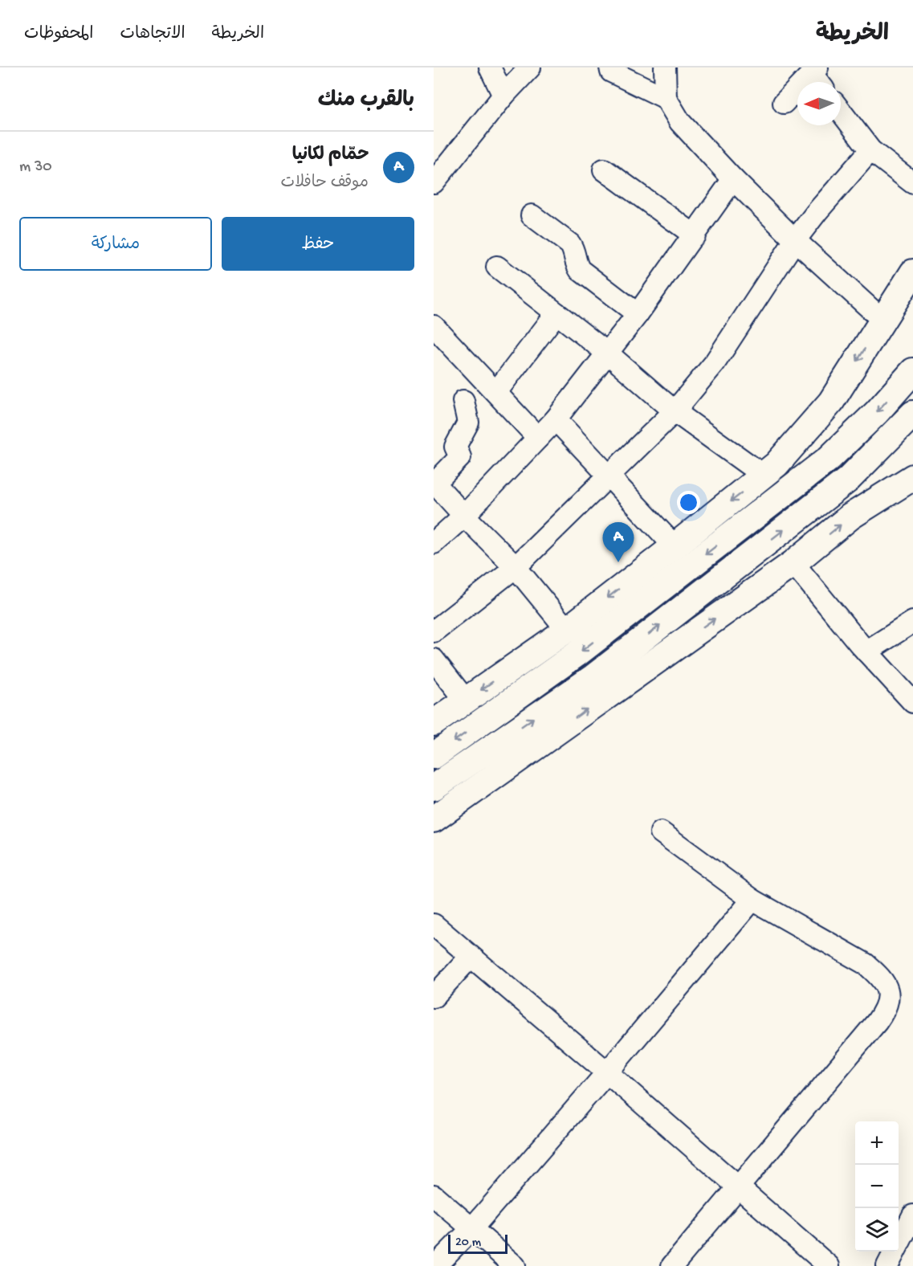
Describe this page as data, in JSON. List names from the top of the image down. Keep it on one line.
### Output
{"scale_bar":"20 m","north":"left","page":{"header":"الخريطة","nav":["الخريطة","الاتجاهات","المحفوظات"],"heading":"بالقرب منك","list":[{"mark":"A","name":"حمّام لكانيا","note":"موقف حافلات","value":"30 m"}],"buttons":["حفظ","مشاركة"],"pins":"A","map_buttons":["+","−"],"scale":"20 m"}}
